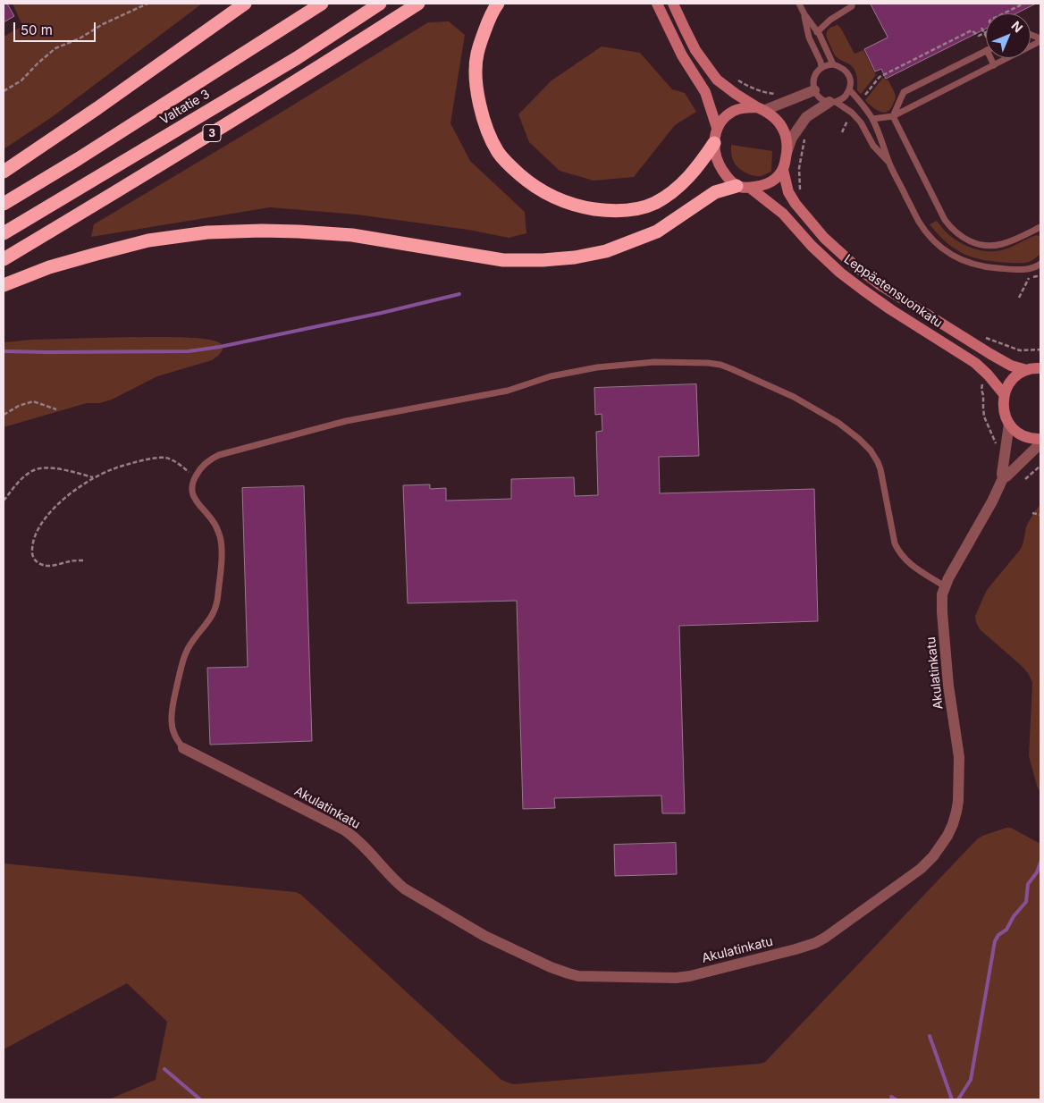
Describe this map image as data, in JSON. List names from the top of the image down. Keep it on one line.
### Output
{"streets":{"highway":["Valtatie 3","3"],"main road":["Leppästensuonkatu"],"street":["Akulatinkatu"]},"scale_bar":"50 m","north":"top right"}
